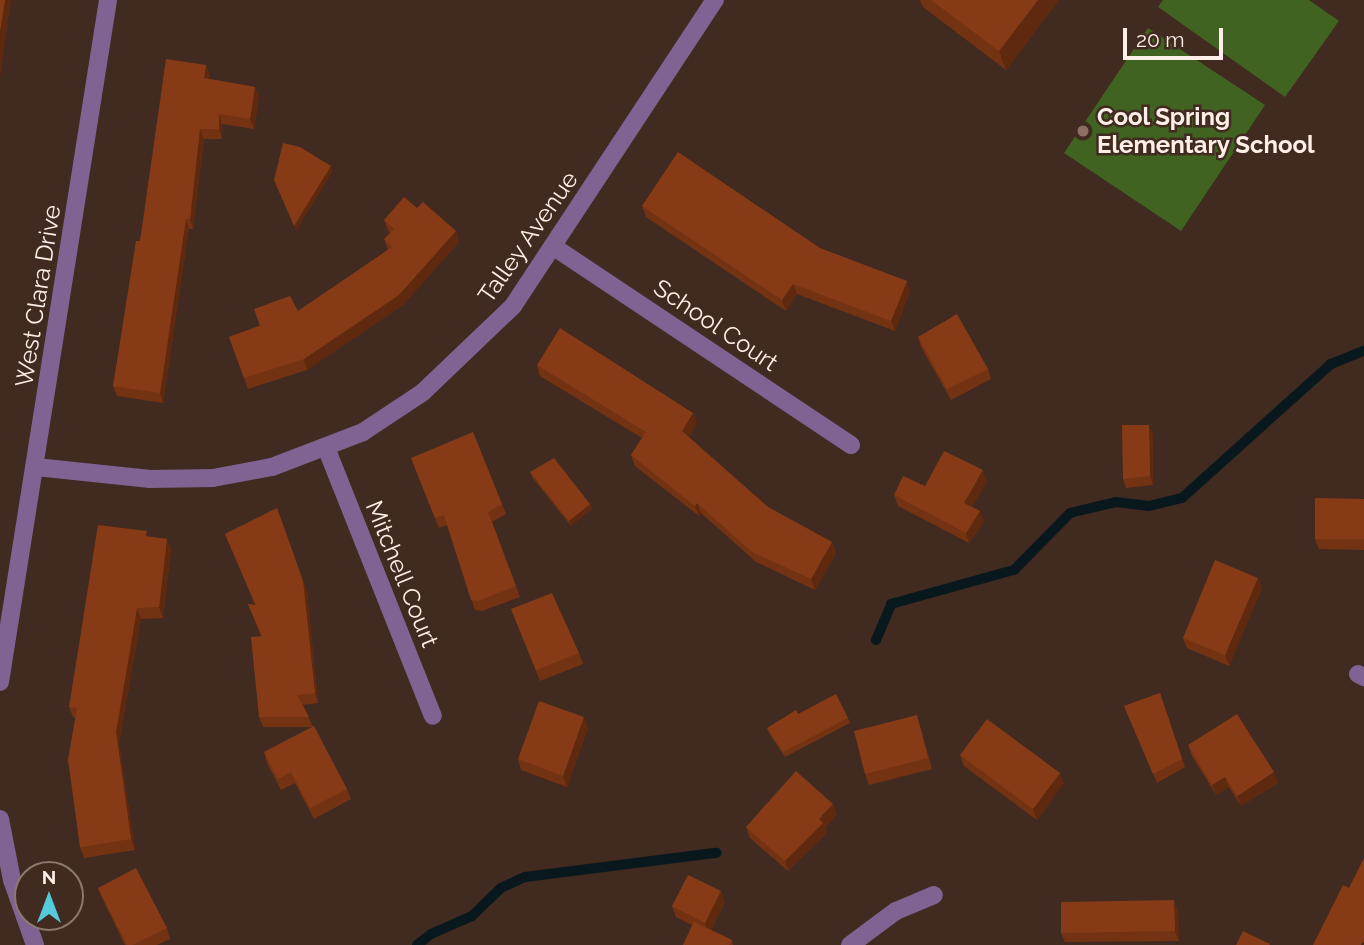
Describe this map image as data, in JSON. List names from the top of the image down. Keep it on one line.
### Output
{"streets":{"street":["Talley Avenue","West Clara Drive","School Court","Mitchell Court"]},"crossings":[["Talley Avenue","West Clara Drive"],["Talley Avenue","School Court"],["Talley Avenue","Mitchell Court"]],"places":["Cool Spring Elementary School"],"scale_bar":"20 m","north":"top"}
